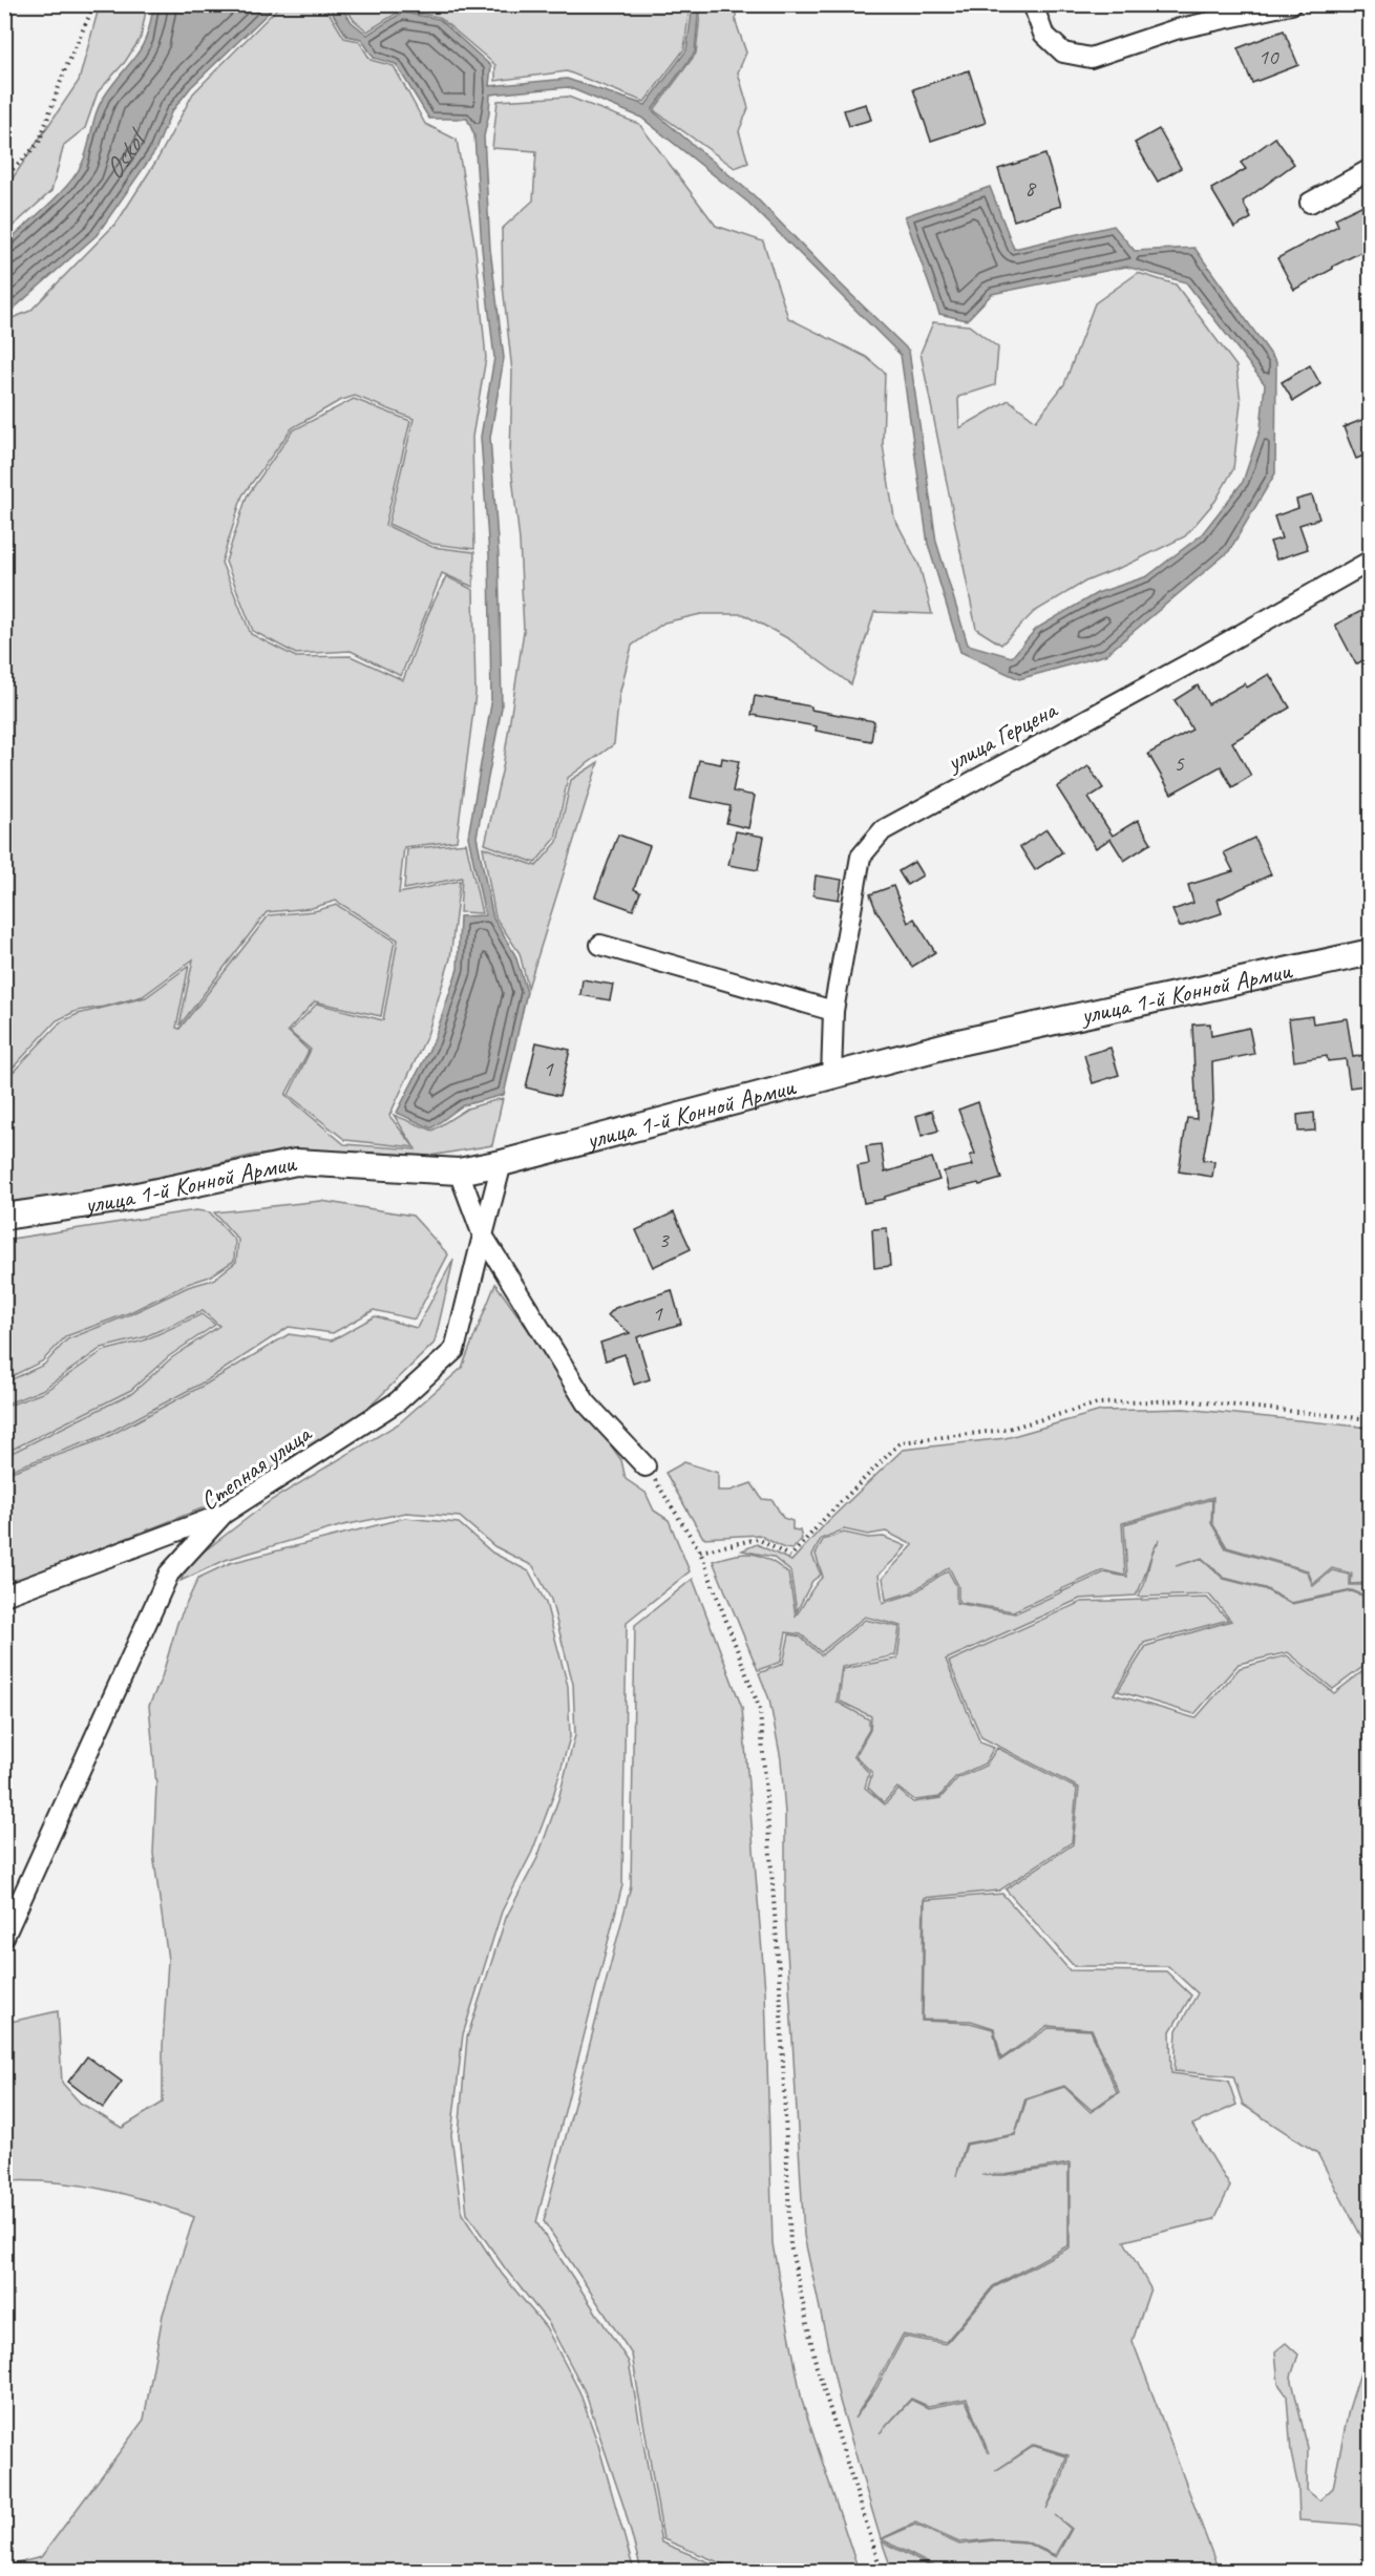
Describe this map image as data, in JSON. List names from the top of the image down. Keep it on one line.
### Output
{"streets":{"main road":["улица 1-й Конной Армии"],"street":["улица Герцена","Степная улица"]},"crossings":[["улица Герцена","улица 1-й Конной Армии"],["улица 1-й Конной Армии","Степная улица"]],"water":["Oskol"],"house_numbers":["10","8","5","1","3","1"]}
